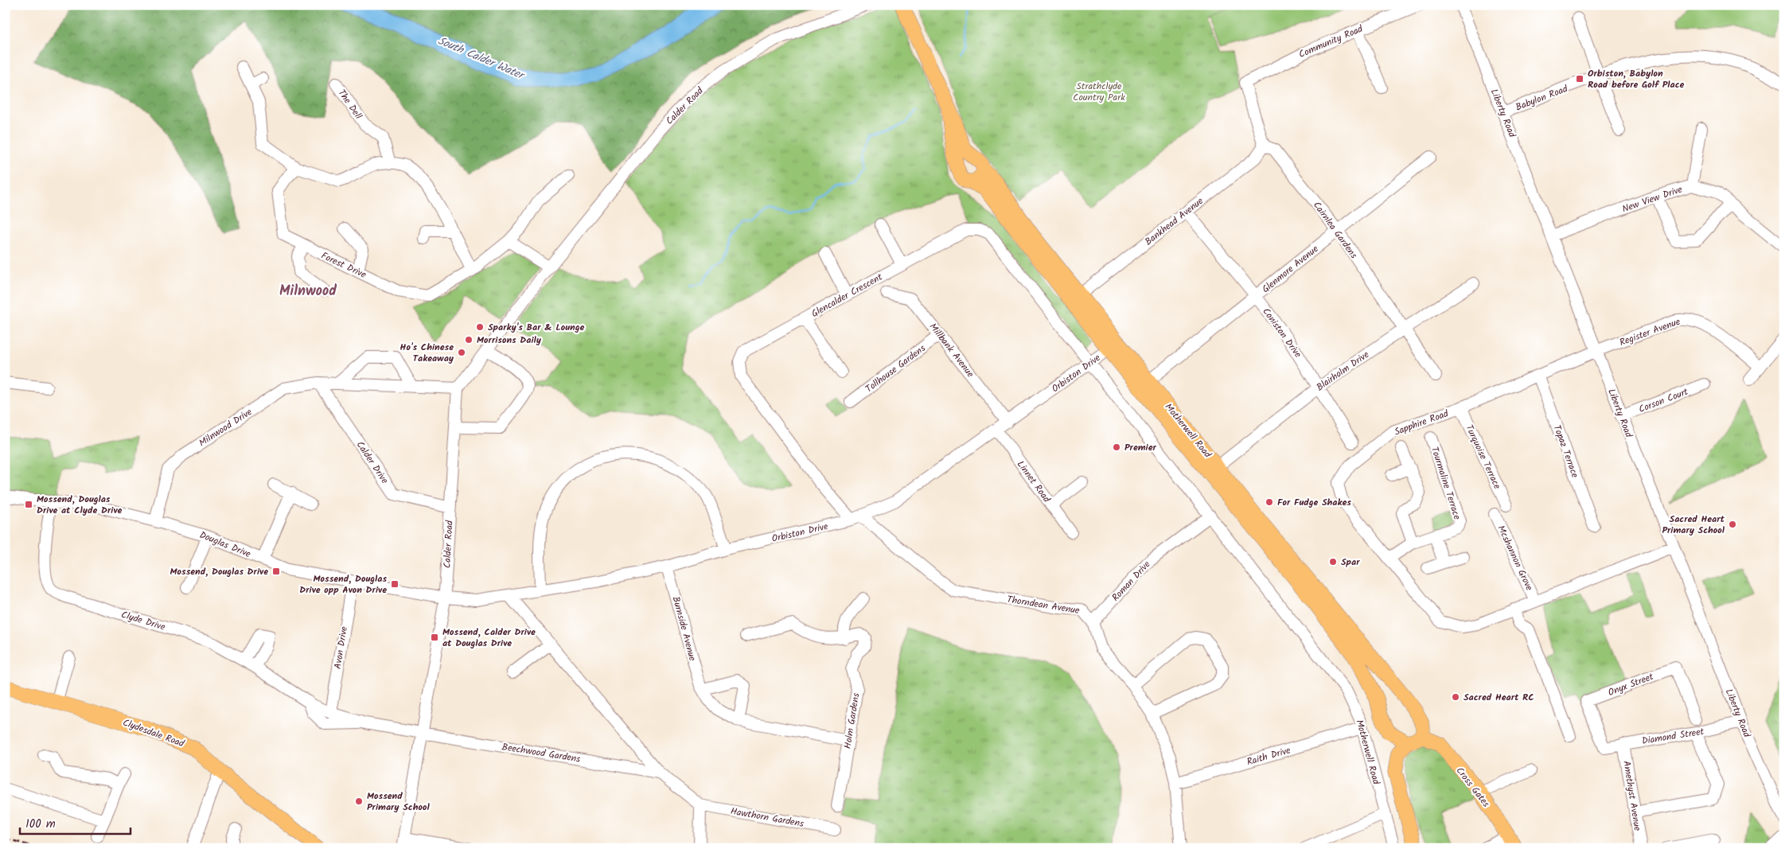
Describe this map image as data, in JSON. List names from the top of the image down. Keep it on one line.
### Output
{"streets":{"main road":["Motherwell Road","Clydesdale Road","Cross Gates"],"street":["Community Road","Babylon Road","The Dell","Calder Road","Liberty Road","New View Drive","Bankhead Avenue","Cairnlea Gardens","Forest Drive","Glenmore Avenue","Glencalder Crescent","Register Avenue","Coniston Drive","Millbank Avenue","Tollhouse Gardens","Blairholm Drive","Orbiston Drive","Corson Court","Sapphire Road","Milnwood Drive","Topaz Terrace","Turquoise Terrace","Calder Drive","Linnet Road","Tourmaline Terrace","Douglas Drive","Mcshannon Grove","Roman Drive","Thorndean Avenue","Clyde Drive","Burnside Avenue","Avon Drive","Onyx Street","Holm Gardens","Diamond Street","Beechwood Gardens","Raith Drive","Amethyst Avenue","Hawthorn Gardens"]},"crossings":[["Community Road","Bankhead Avenue"],["Community Road","Cairnlea Gardens"],["Babylon Road","Liberty Road"],["Calder Road","Orbiston Drive"],["Calder Road","Milnwood Drive"],["Calder Road","Calder Drive"],["Calder Road","Douglas Drive"],["Calder Road","Clyde Drive"],["Calder Road","Beechwood Gardens"],["Liberty Road","New View Drive"],["Liberty Road","Register Avenue"],["Liberty Road","Corson Court"],["Liberty Road","Sapphire Road"],["Liberty Road","Diamond Street"],["Bankhead Avenue","Cairnlea Gardens"],["Bankhead Avenue","Coniston Drive"],["Bankhead Avenue","Motherwell Road"],["Cairnlea Gardens","Glenmore Avenue"],["Cairnlea Gardens","Blairholm Drive"],["Glenmore Avenue","Coniston Drive"],["Glenmore Avenue","Motherwell Road"],["Glencalder Crescent","Orbiston Drive"],["Glencalder Crescent","Motherwell Road"],["Glencalder Crescent","Thorndean Avenue"],["Register Avenue","Sapphire Road"],["Coniston Drive","Blairholm Drive"],["Millbank Avenue","Tollhouse Gardens"],["Millbank Avenue","Orbiston Drive"],["Blairholm Drive","Motherwell Road"],["Orbiston Drive","Motherwell Road"],["Orbiston Drive","Linnet Road"],["Orbiston Drive","Douglas Drive"],["Orbiston Drive","Thorndean Avenue"],["Orbiston Drive","Burnside Avenue"],["Orbiston Drive","Beechwood Gardens"],["Sapphire Road","Topaz Terrace"],["Sapphire Road","Turquoise Terrace"],["Sapphire Road","Mcshannon Grove"],["Milnwood Drive","Calder Drive"],["Milnwood Drive","Douglas Drive"],["Motherwell Road","Roman Drive"],["Motherwell Road","Raith Drive"],["Motherwell Road","Cross Gates"],["Douglas Drive","Clyde Drive"],["Douglas Drive","Avon Drive"],["Roman Drive","Thorndean Avenue"],["Clyde Drive","Avon Drive"],["Clyde Drive","Beechwood Gardens"],["Burnside Avenue","Holm Gardens"],["Onyx Street","Diamond Street"],["Diamond Street","Amethyst Avenue"],["Beechwood Gardens","Hawthorn Gardens"]],"districts":["Milnwood"],"water":["South Calder Water"],"parks":["Strathclyde Country Park"],"places":{"transit":["Orbiston, Babylon Road before Golf Place","Mossend, Douglas Drive at Clyde Drive","Mossend, Douglas Drive","Mossend, Douglas Drive opp Avon Drive","Mossend, Calder Drive at Douglas Drive"],"other":["Sparky's Bar & Lounge","Morrisons Daily","Ho's Chinese Takeaway","Premier","For Fudge Shakes","Sacred Heart Primary School","Spar","Sacred Heart RC","Mossend Primary School"]},"scale_bar":"100 m"}
